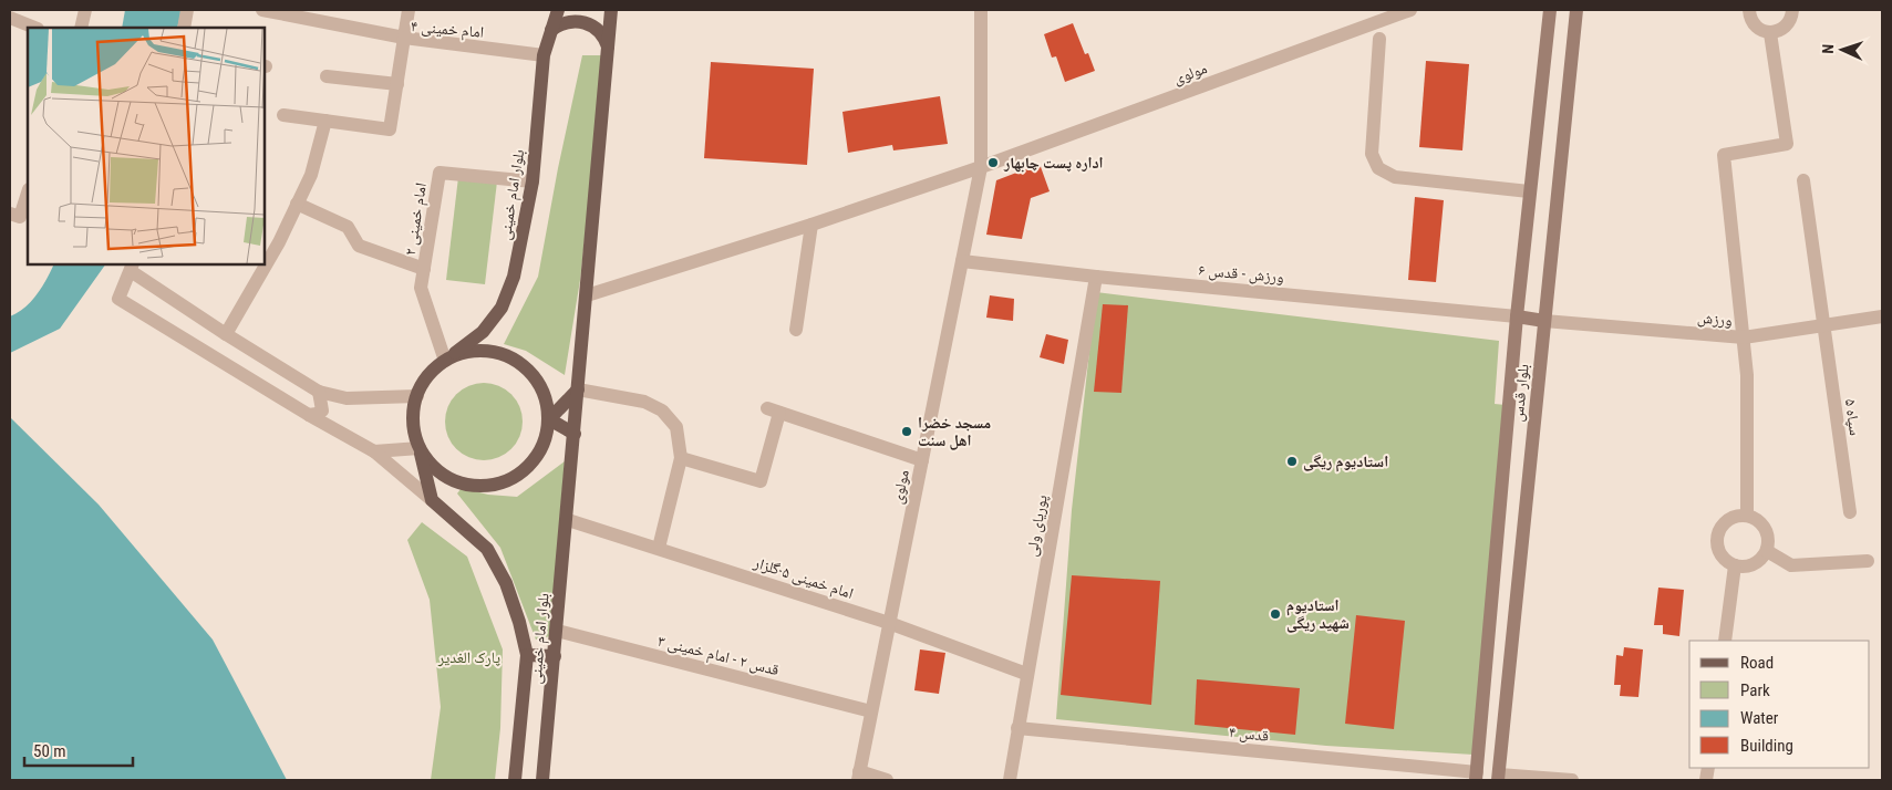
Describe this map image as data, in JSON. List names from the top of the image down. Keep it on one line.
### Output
{"streets":{"main road":["بلوار امام خمینی","بلوار قدس"],"street":["امام خمینی ۴","مولوی","امام خمینی ۲","ورزش - قدس ۶","ورزش","سپاه ۵","پوریای ولی","امام خمینی ۵-گلزار","قدس ۲ - امام خمینی ۳","قدس ۴"]},"crossings":[["امام خمینی ۴","بلوار امام خمینی"],["مولوی","بلوار امام خمینی"],["مولوی","ورزش - قدس ۶"],["مولوی","امام خمینی ۵-گلزار"],["مولوی","قدس ۲ - امام خمینی ۳"],["بلوار امام خمینی","امام خمینی ۲"],["بلوار امام خمینی","امام خمینی ۵-گلزار"],["بلوار امام خمینی","قدس ۲ - امام خمینی ۳"],["ورزش - قدس ۶","بلوار قدس"],["ورزش - قدس ۶","پوریای ولی"],["ورزش","بلوار قدس"],["ورزش","سپاه ۵"],["بلوار قدس","قدس ۴"],["پوریای ولی","امام خمینی ۵-گلزار"],["پوریای ولی","قدس ۴"]],"parks":["پارک الغدیر"],"places":["اداره پست چابهار","مسجد خضرا اهل سنت","استادیوم ریگی","استادیوم شهید ریگی"],"legend":["Road","Park","Water","Building"],"scale_bar":"50 m","north":"left"}
